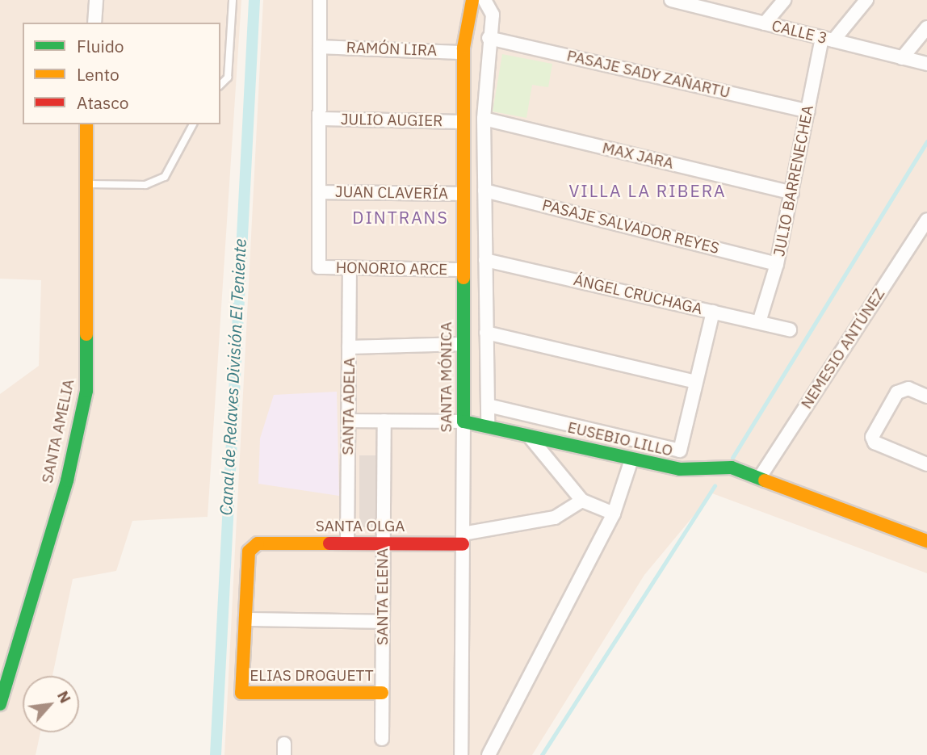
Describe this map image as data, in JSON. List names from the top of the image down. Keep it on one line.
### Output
{"streets":{"street":["CALLE 3","RAMÓN LIRA","PASAJE SADY ZAÑARTU","JULIO AUGIER","MAX JARA","JULIO BARRENECHEA","JUAN CLAVERÍA","PASAJE SALVADOR REYES","HONORIO ARCE","ÁNGEL CRUCHAGA","NEMESIO ANTÚNEZ","SANTA MÓNICA","SANTA ADELA","SANTA AMELIA","EUSEBIO LILLO","SANTA OLGA","SANTA ELENA","ELIAS DROGUETT"]},"crossings":[["CALLE 3","JULIO BARRENECHEA"],["RAMÓN LIRA","SANTA MÓNICA"],["PASAJE SADY ZAÑARTU","JULIO BARRENECHEA"],["JULIO AUGIER","SANTA MÓNICA"],["MAX JARA","JULIO BARRENECHEA"],["JULIO BARRENECHEA","PASAJE SALVADOR REYES"],["JULIO BARRENECHEA","ÁNGEL CRUCHAGA"],["JUAN CLAVERÍA","HONORIO ARCE"],["JUAN CLAVERÍA","SANTA MÓNICA"],["HONORIO ARCE","SANTA MÓNICA"],["HONORIO ARCE","SANTA ADELA"],["NEMESIO ANTÚNEZ","EUSEBIO LILLO"],["SANTA MÓNICA","EUSEBIO LILLO"],["SANTA MÓNICA","SANTA OLGA"],["SANTA ADELA","SANTA OLGA"],["SANTA OLGA","SANTA ELENA"],["SANTA OLGA","ELIAS DROGUETT"],["SANTA ELENA","ELIAS DROGUETT"]],"districts":["VILLA LA RIBERA","DINTRANS"],"water":["Canal de Relaves División El Teniente"],"legend":["Fluido","Lento","Atasco"],"north":"top right"}
